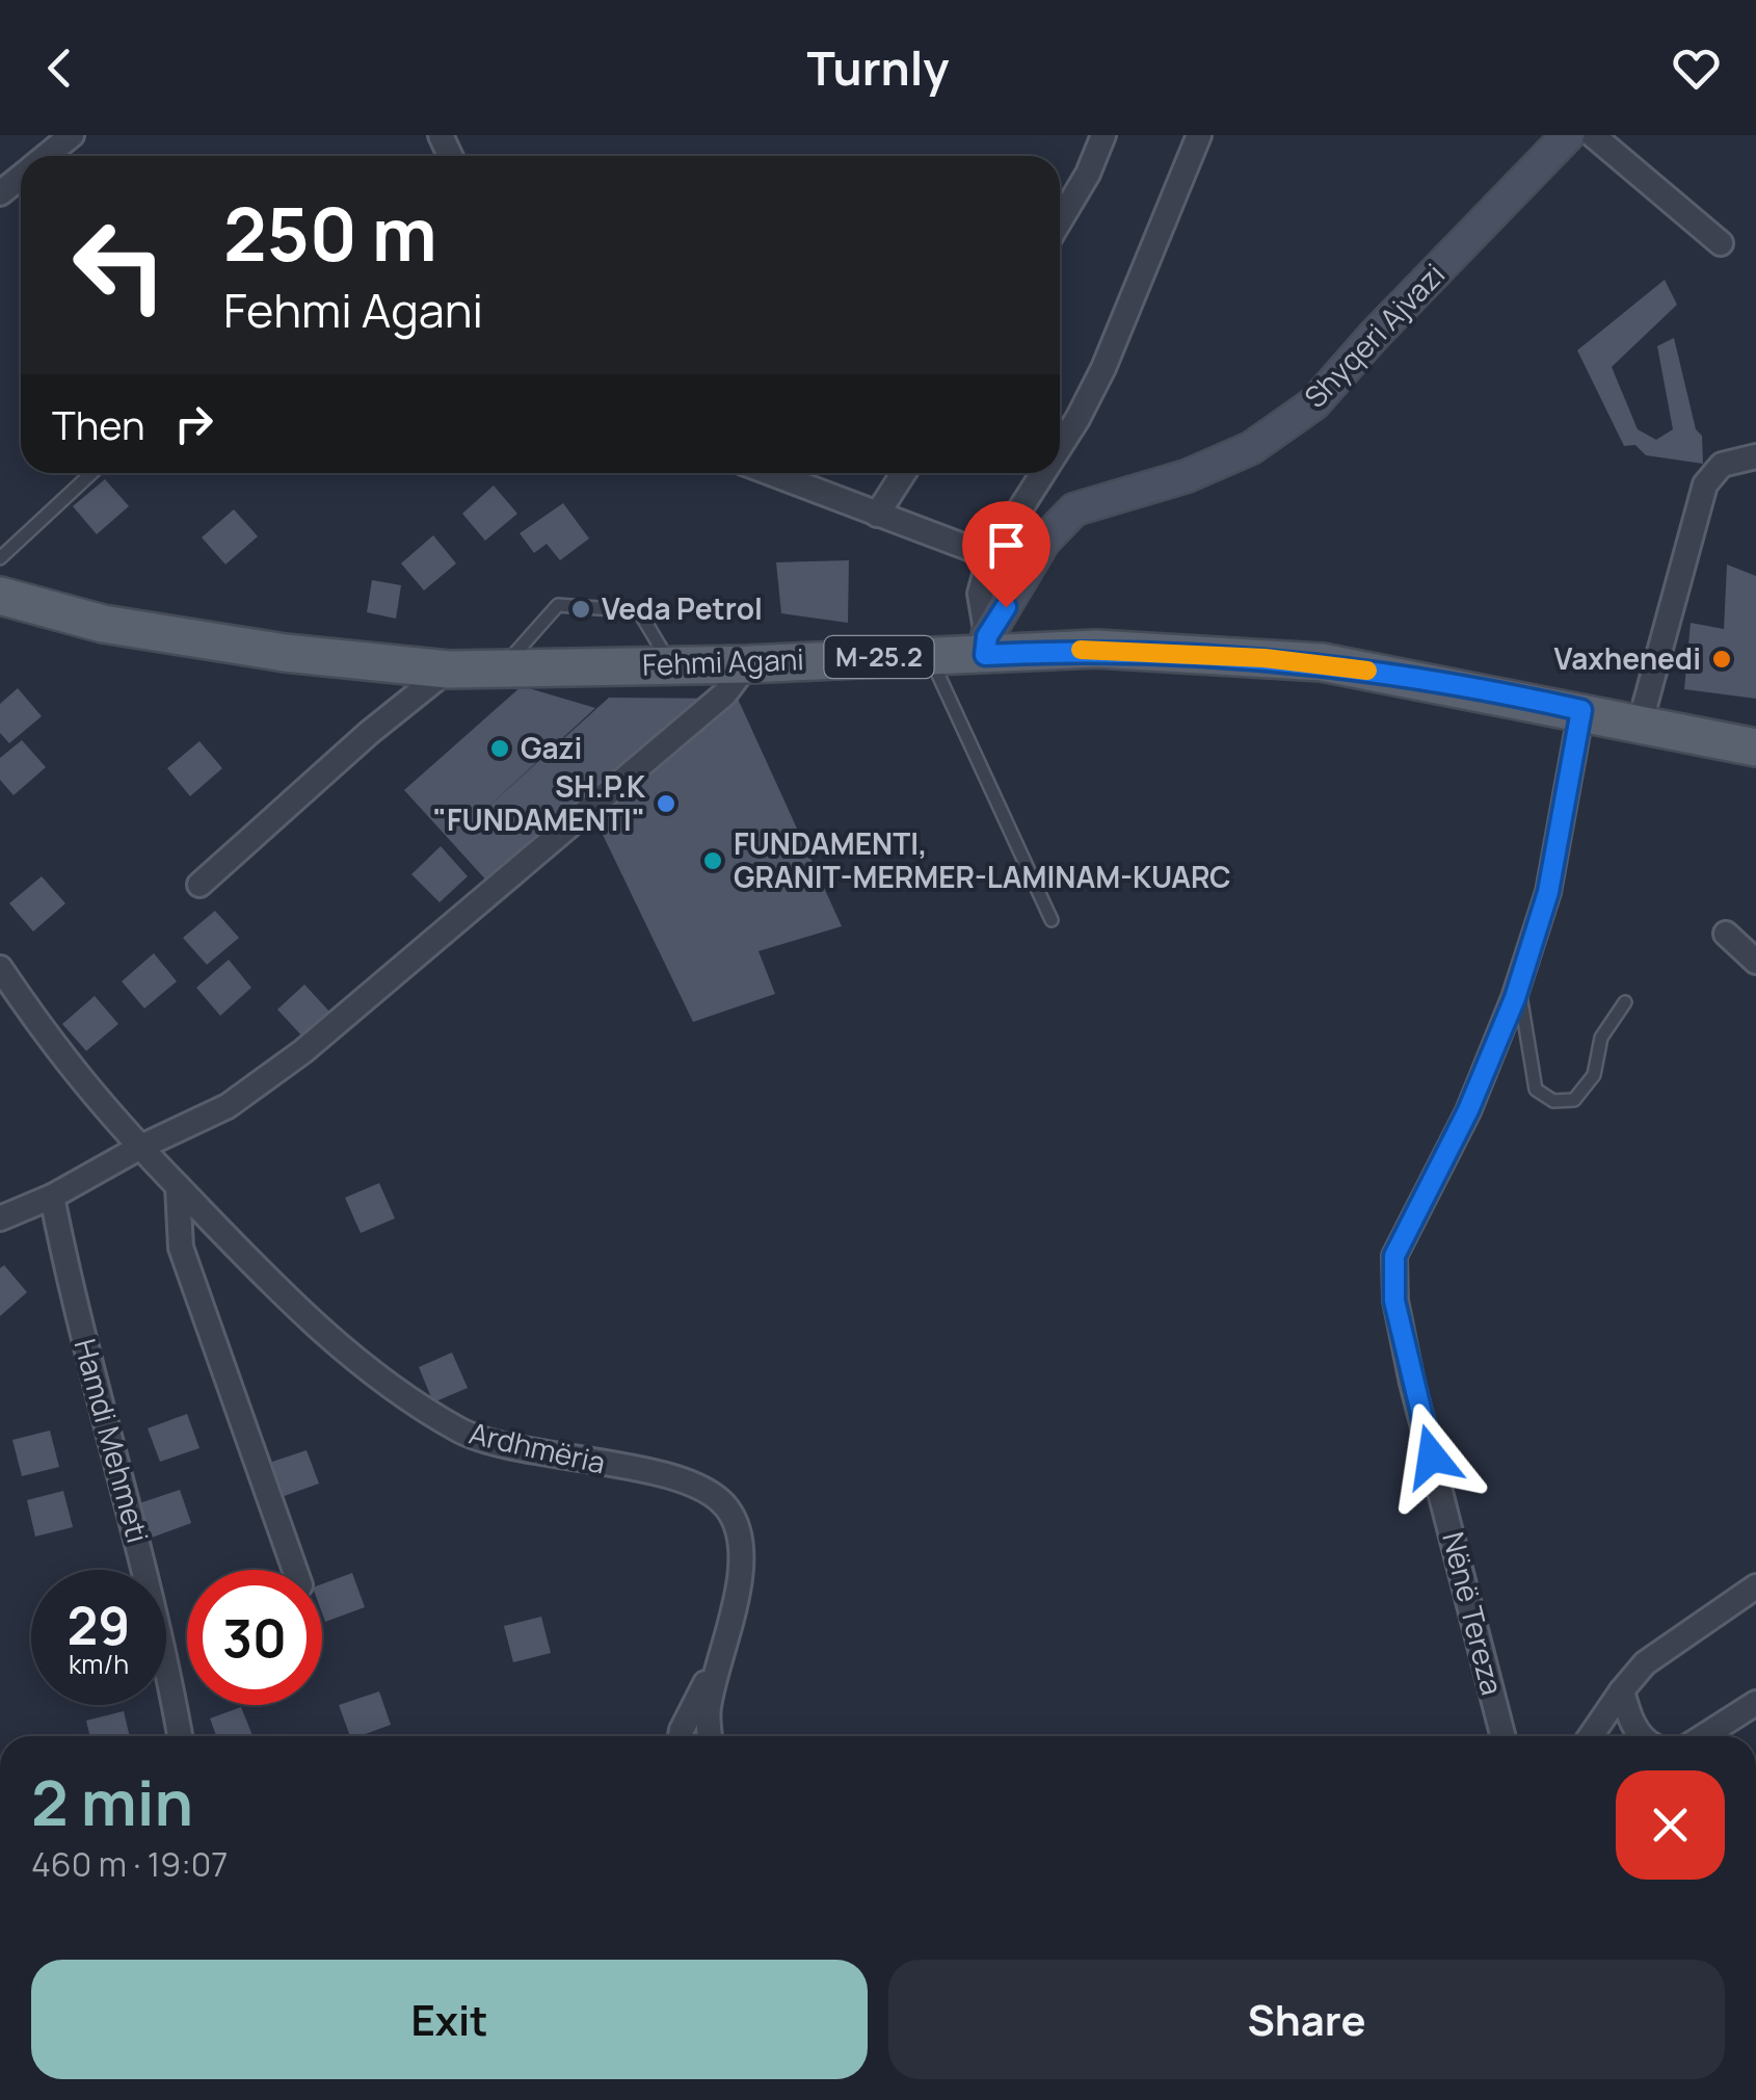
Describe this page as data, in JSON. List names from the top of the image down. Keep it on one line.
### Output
{"streets":{"main road":["M-25.2","Fehmi Agani"],"street":["Shyqeri Ajvazi","Hamdi Mehmeti","Ardhmëria","Nënë Tereza"]},"crossings":[["Shyqeri Ajvazi","Fehmi Agani"],["Fehmi Agani","Nënë Tereza"]],"places":["Veda Petrol","Vaxhenedi","Gazi","SH.P.K \"FUNDAMENTI\"","FUNDAMENTI, GRANIT-MERMER-LAMINAM-KUARC"],"page":{"header":"Turnly","turn":["250 m","Fehmi Agani"],"then":"Then","speed":"29 km/h","limit":"30","heading":["2 min","460 m · 19:07"],"buttons":["Exit","Share"]}}
